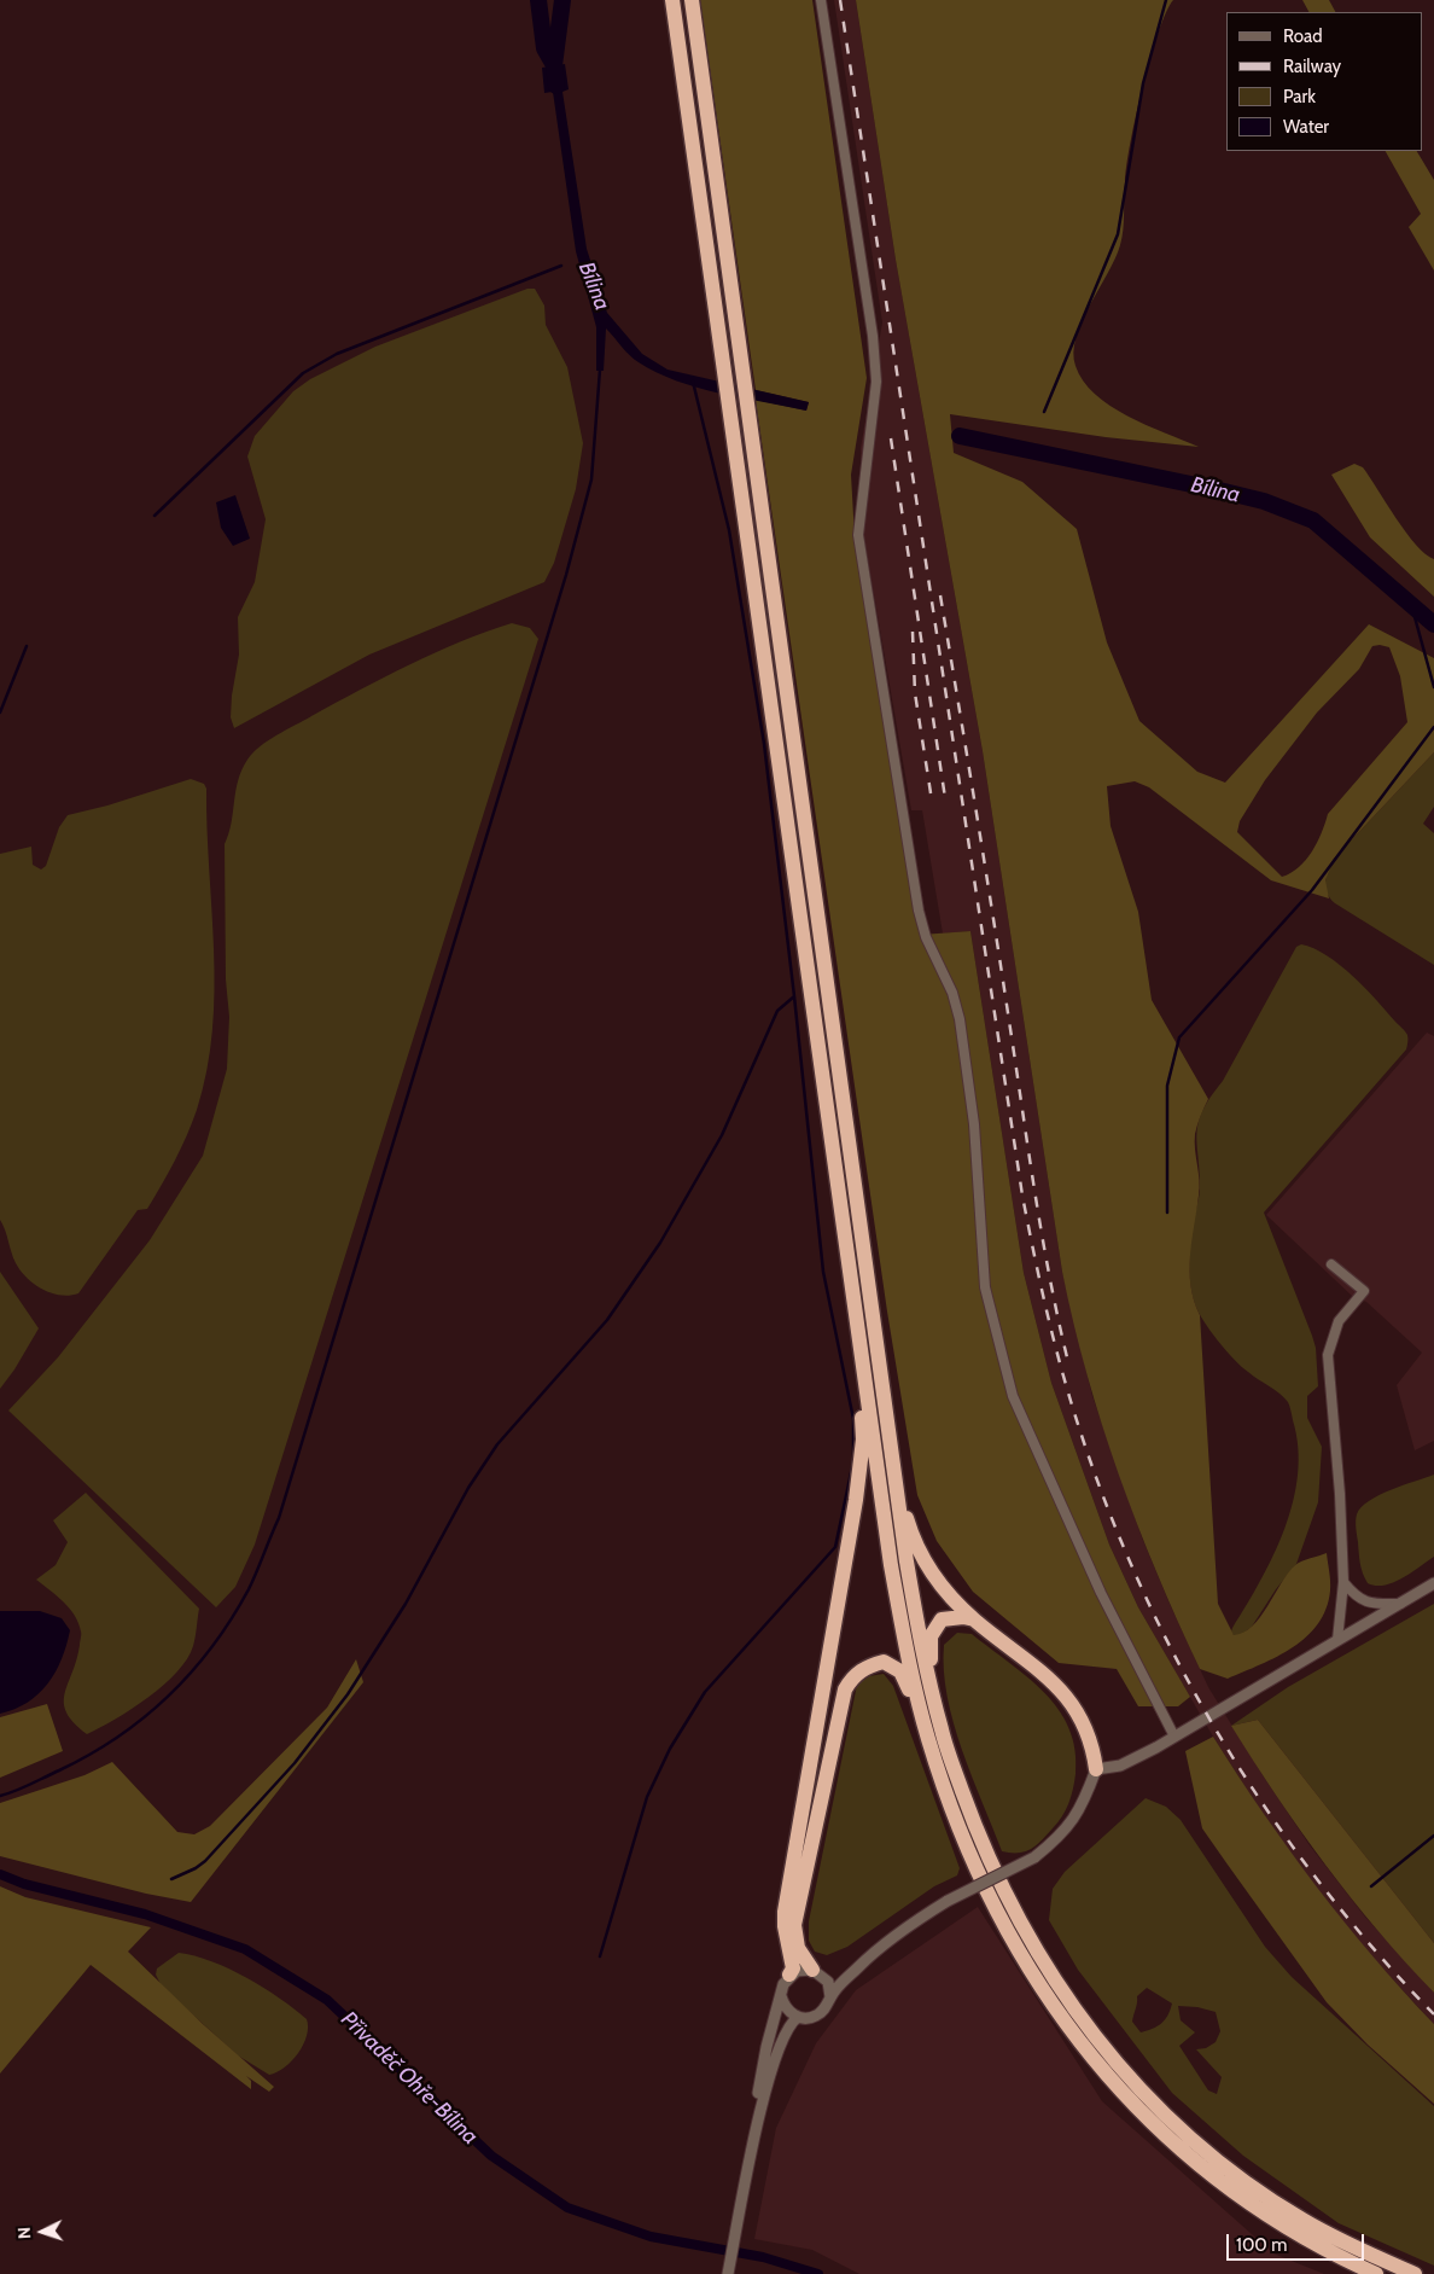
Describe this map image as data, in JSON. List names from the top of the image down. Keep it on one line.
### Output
{"water":["Bílina","Přivaděč Ohře-Bílina"],"legend":["Road","Railway","Park","Water"],"scale_bar":"100 m","north":"left"}
